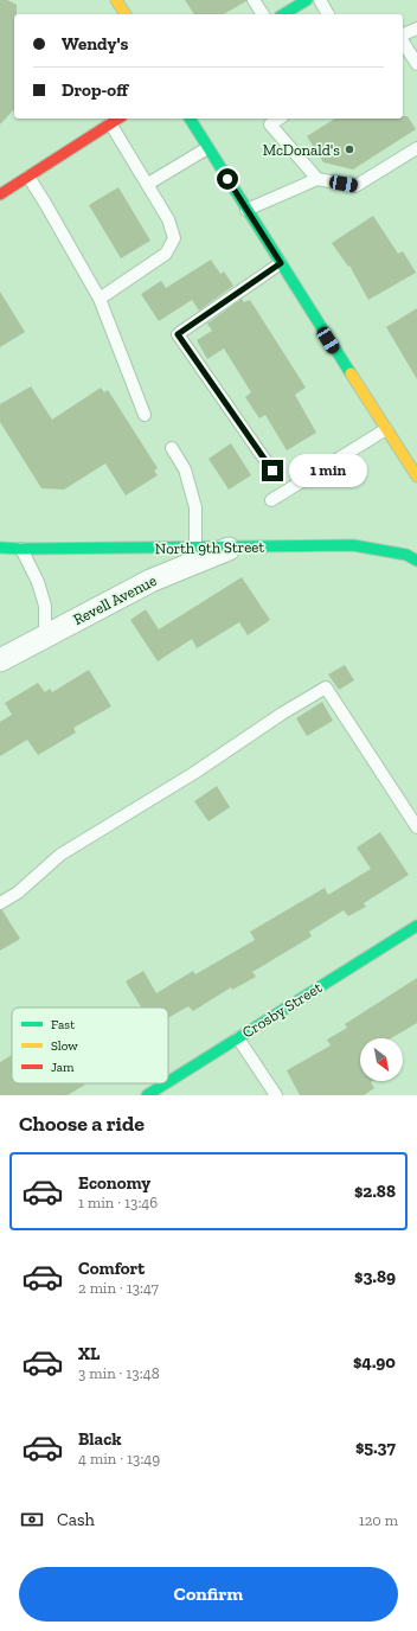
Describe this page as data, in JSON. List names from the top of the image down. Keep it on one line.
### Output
{"streets":{"main road":["North 9th Street","Crosby Street"],"street":["Revell Avenue"]},"crossings":[["North 9th Street","Revell Avenue"]],"places":["McDonald's"],"legend":["Fast","Slow","Jam"],"north":"bottom right","page":{"banner":["Wendy's","Drop-off"],"bubble":"1 min","heading":"Choose a ride","list":[{"name":"Economy","note":"1 min · 13:46","value":"$2.88"},{"name":"Comfort","note":"2 min · 13:47","value":"$3.89"},{"name":"XL","note":"3 min · 13:48","value":"$4.90"},{"name":"Black","note":"4 min · 13:49","value":"$5.37"}],"pay":["Cash","120 m"],"buttons":"Confirm"}}
